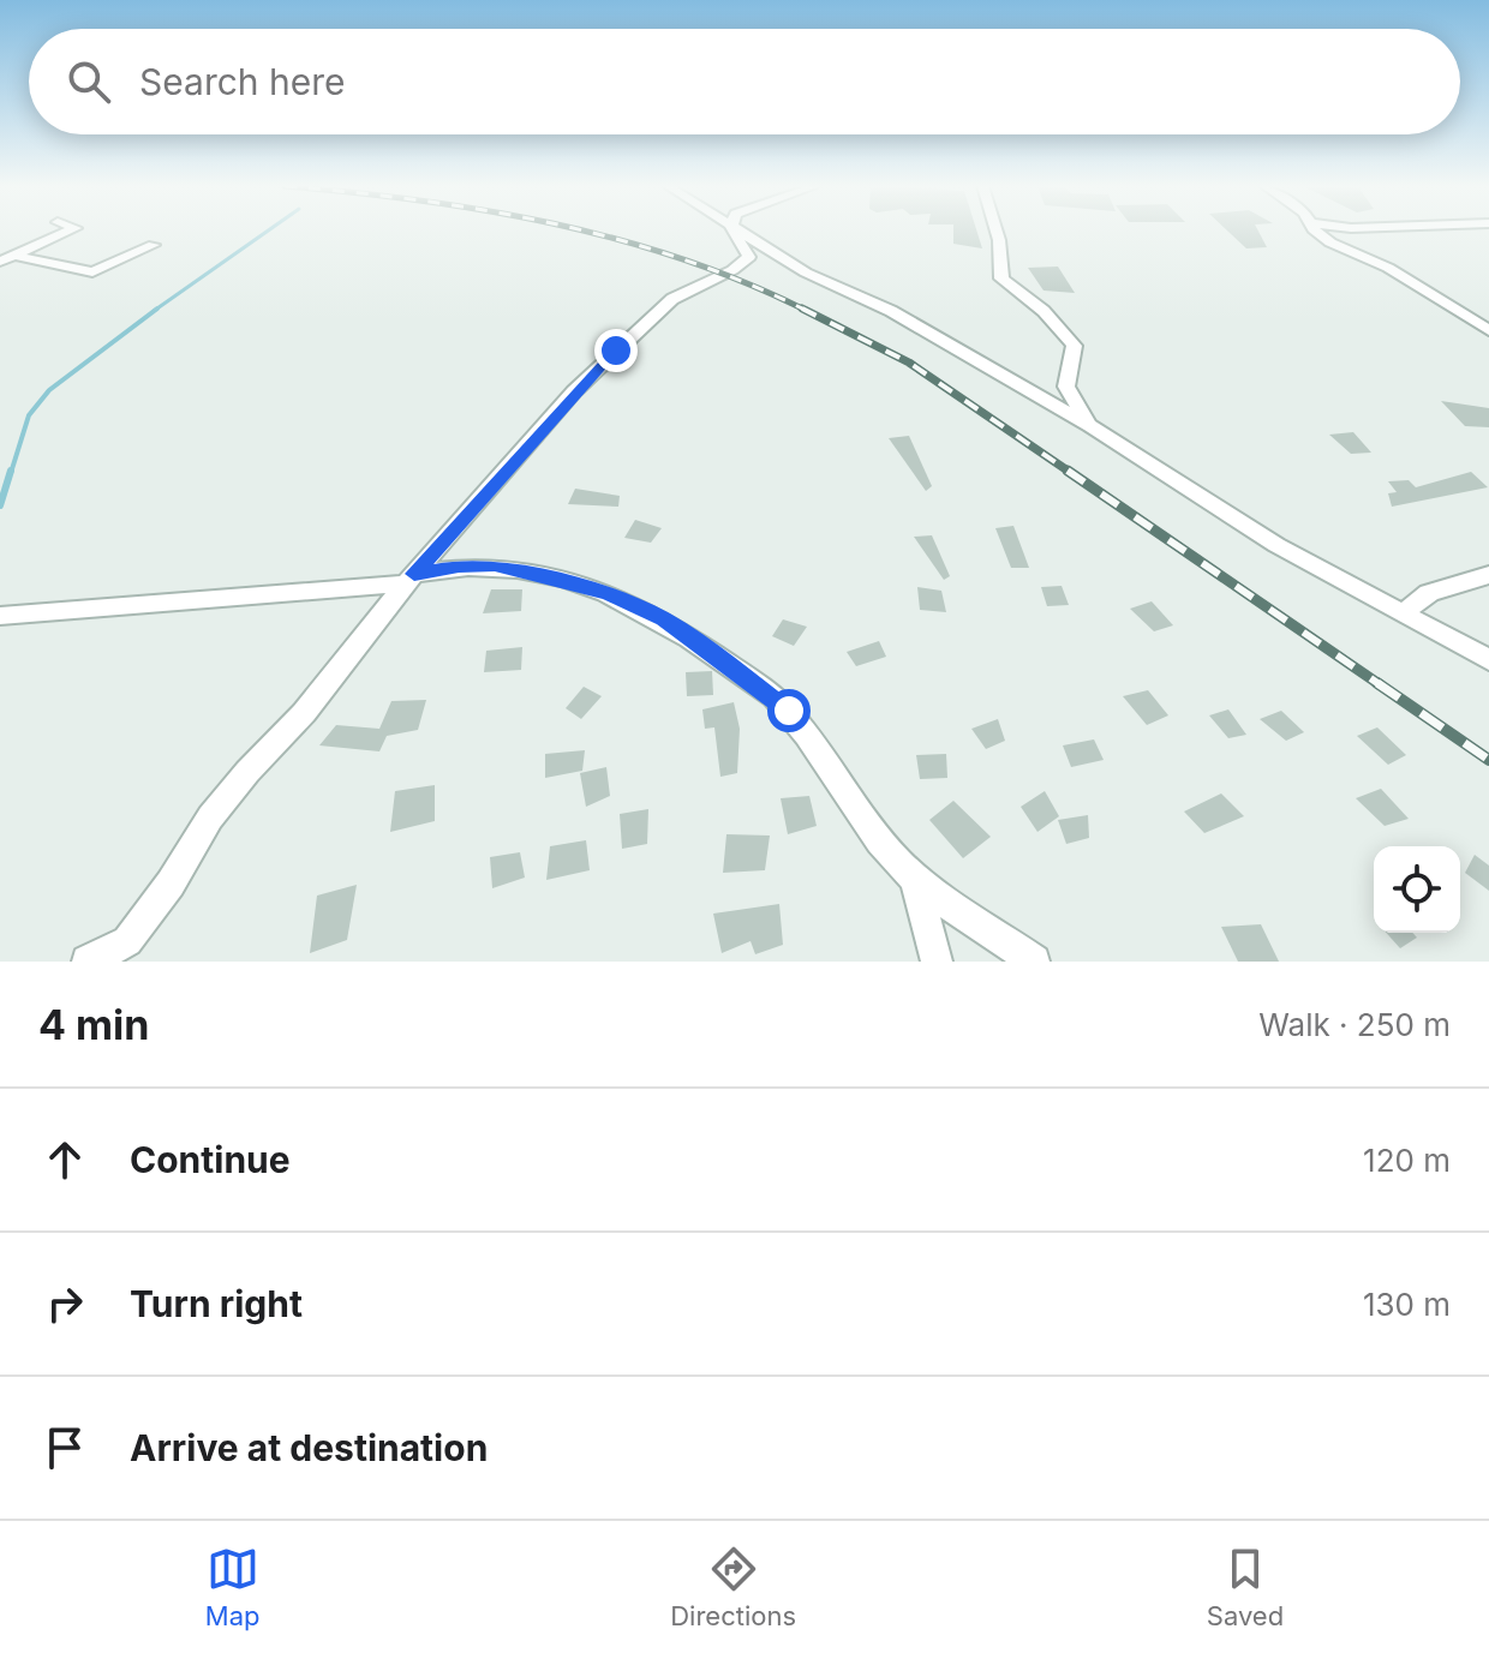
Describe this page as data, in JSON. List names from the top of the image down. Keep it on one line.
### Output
{"page":{"search":"Search here","heading":["4 min","Walk · 250 m"],"list":[["Continue","120 m"],["Turn right","130 m"],"Arrive at destination"],"nav":["Map","Directions","Saved"]}}
